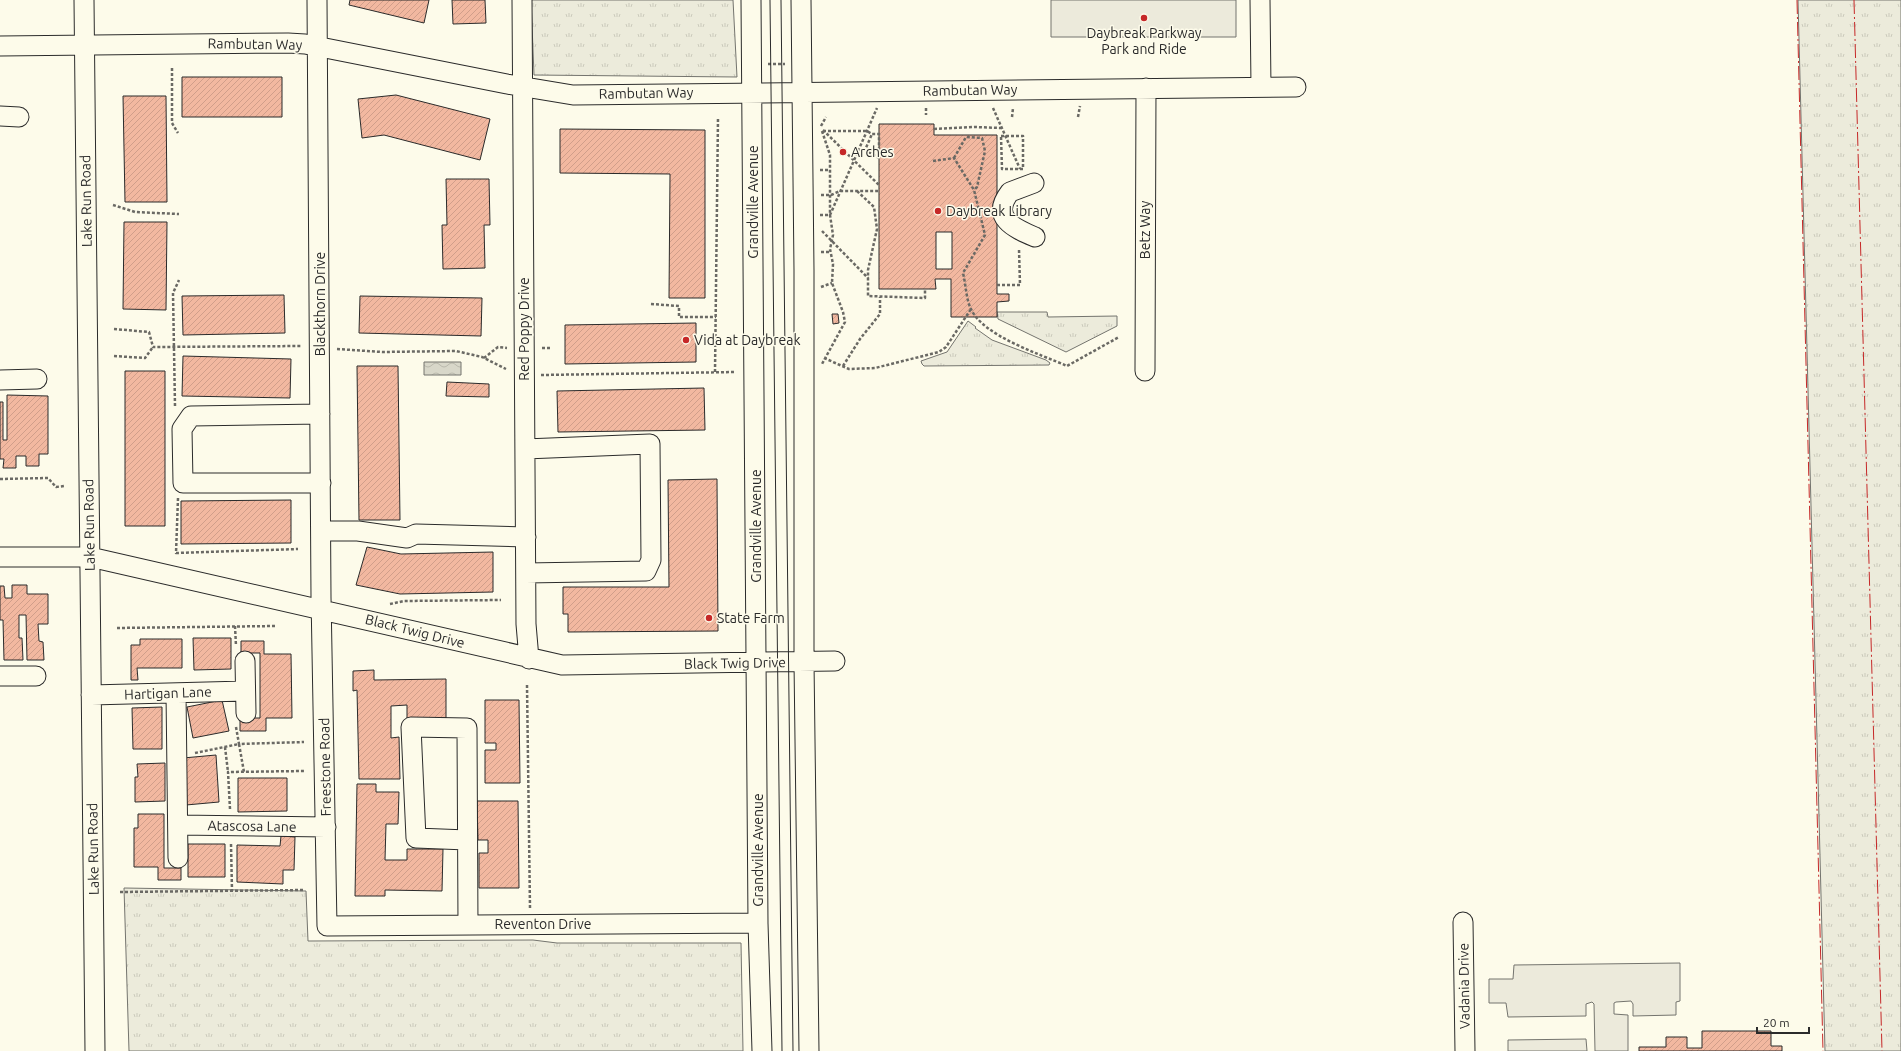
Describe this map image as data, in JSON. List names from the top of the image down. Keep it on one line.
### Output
{"streets":{"street":["Rambutan Way","Lake Run Road","Grandville Avenue","Betz Way","Blackthorn Drive","Red Poppy Drive","Black Twig Drive","Hartigan Lane","Freestone Road","Atascosa Lane","Reventon Drive","Vadania Drive"]},"crossings":[["Rambutan Way","Lake Run Road"],["Rambutan Way","Grandville Avenue"],["Rambutan Way","Betz Way"],["Rambutan Way","Blackthorn Drive"],["Rambutan Way","Red Poppy Drive"],["Lake Run Road","Black Twig Drive"],["Lake Run Road","Hartigan Lane"],["Grandville Avenue","Black Twig Drive"],["Grandville Avenue","Reventon Drive"],["Blackthorn Drive","Black Twig Drive"],["Blackthorn Drive","Freestone Road"],["Red Poppy Drive","Black Twig Drive"],["Black Twig Drive","Freestone Road"],["Freestone Road","Atascosa Lane"],["Freestone Road","Reventon Drive"]],"places":["Daybreak Parkway Park and Ride","Arches","Daybreak Library","Vida at Daybreak","State Farm"],"scale_bar":"20 m"}
